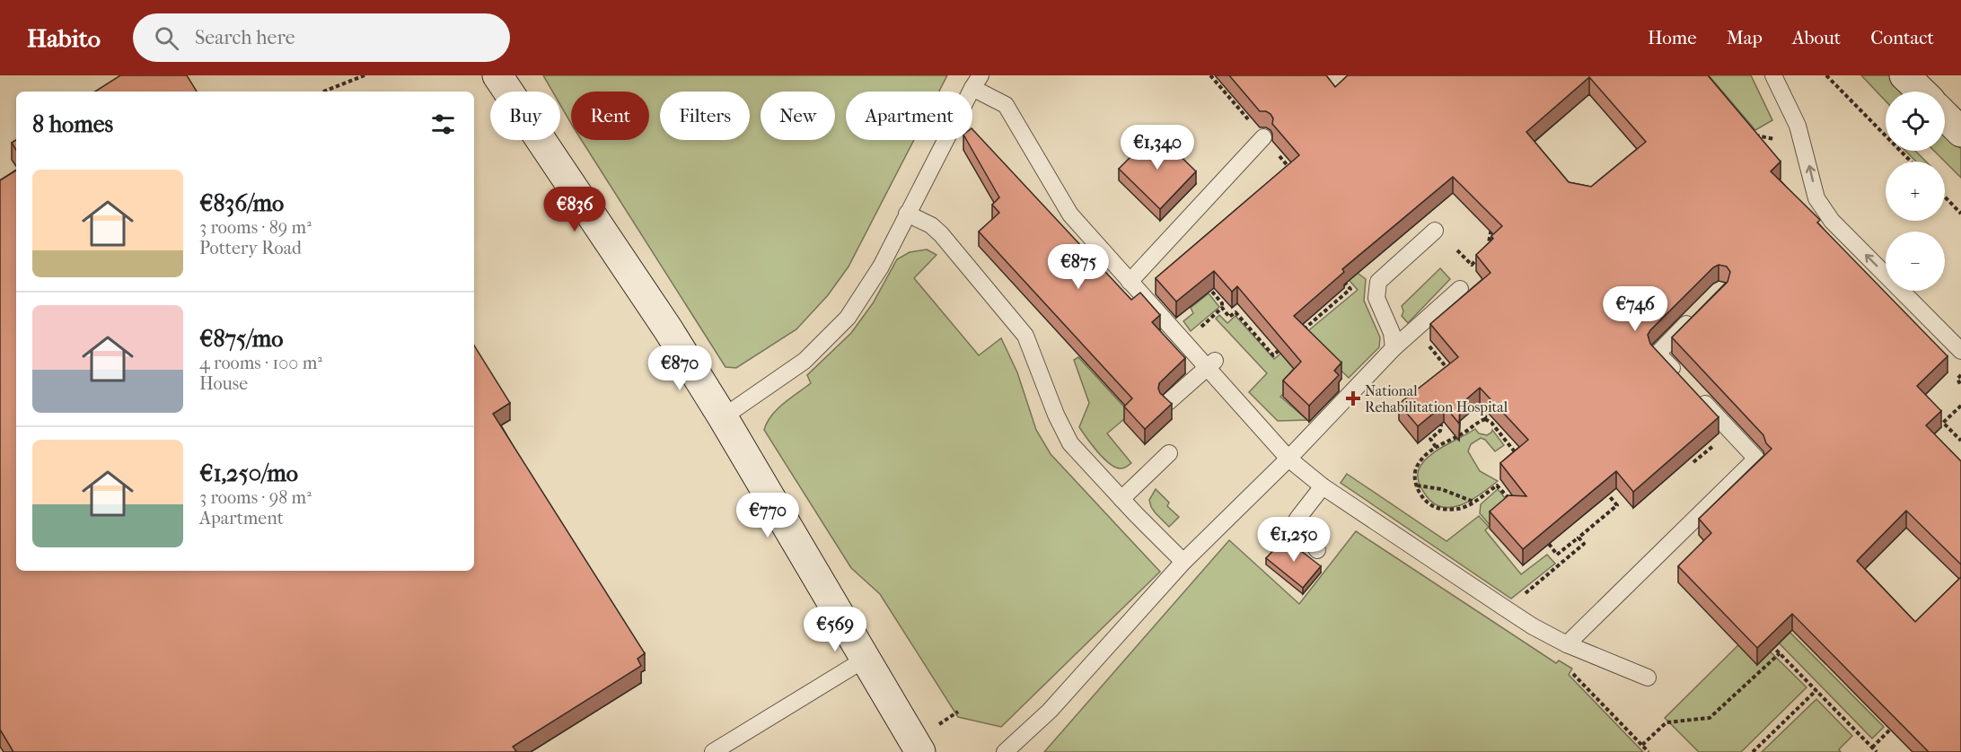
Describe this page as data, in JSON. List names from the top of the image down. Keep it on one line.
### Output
{"places":{"health":["National Rehabilitation Hospital"]},"page":{"header":"Habito","search":"Search here","nav":["Home","Map","About","Contact"],"map_buttons":["+","−"],"chip":["Buy","Rent","Filters","New","Apartment"],"heading":"8 homes","price":["€1,340","€836","€875","€746","€870","€770","€1,250","€569"],"list":[{"name":"€836/mo","note":"3 rooms · 89 m² · Pottery Road"},{"name":"€875/mo","note":"4 rooms · 100 m² · House"},{"name":"€1,250/mo","note":"3 rooms · 98 m² · Apartment"}]}}
